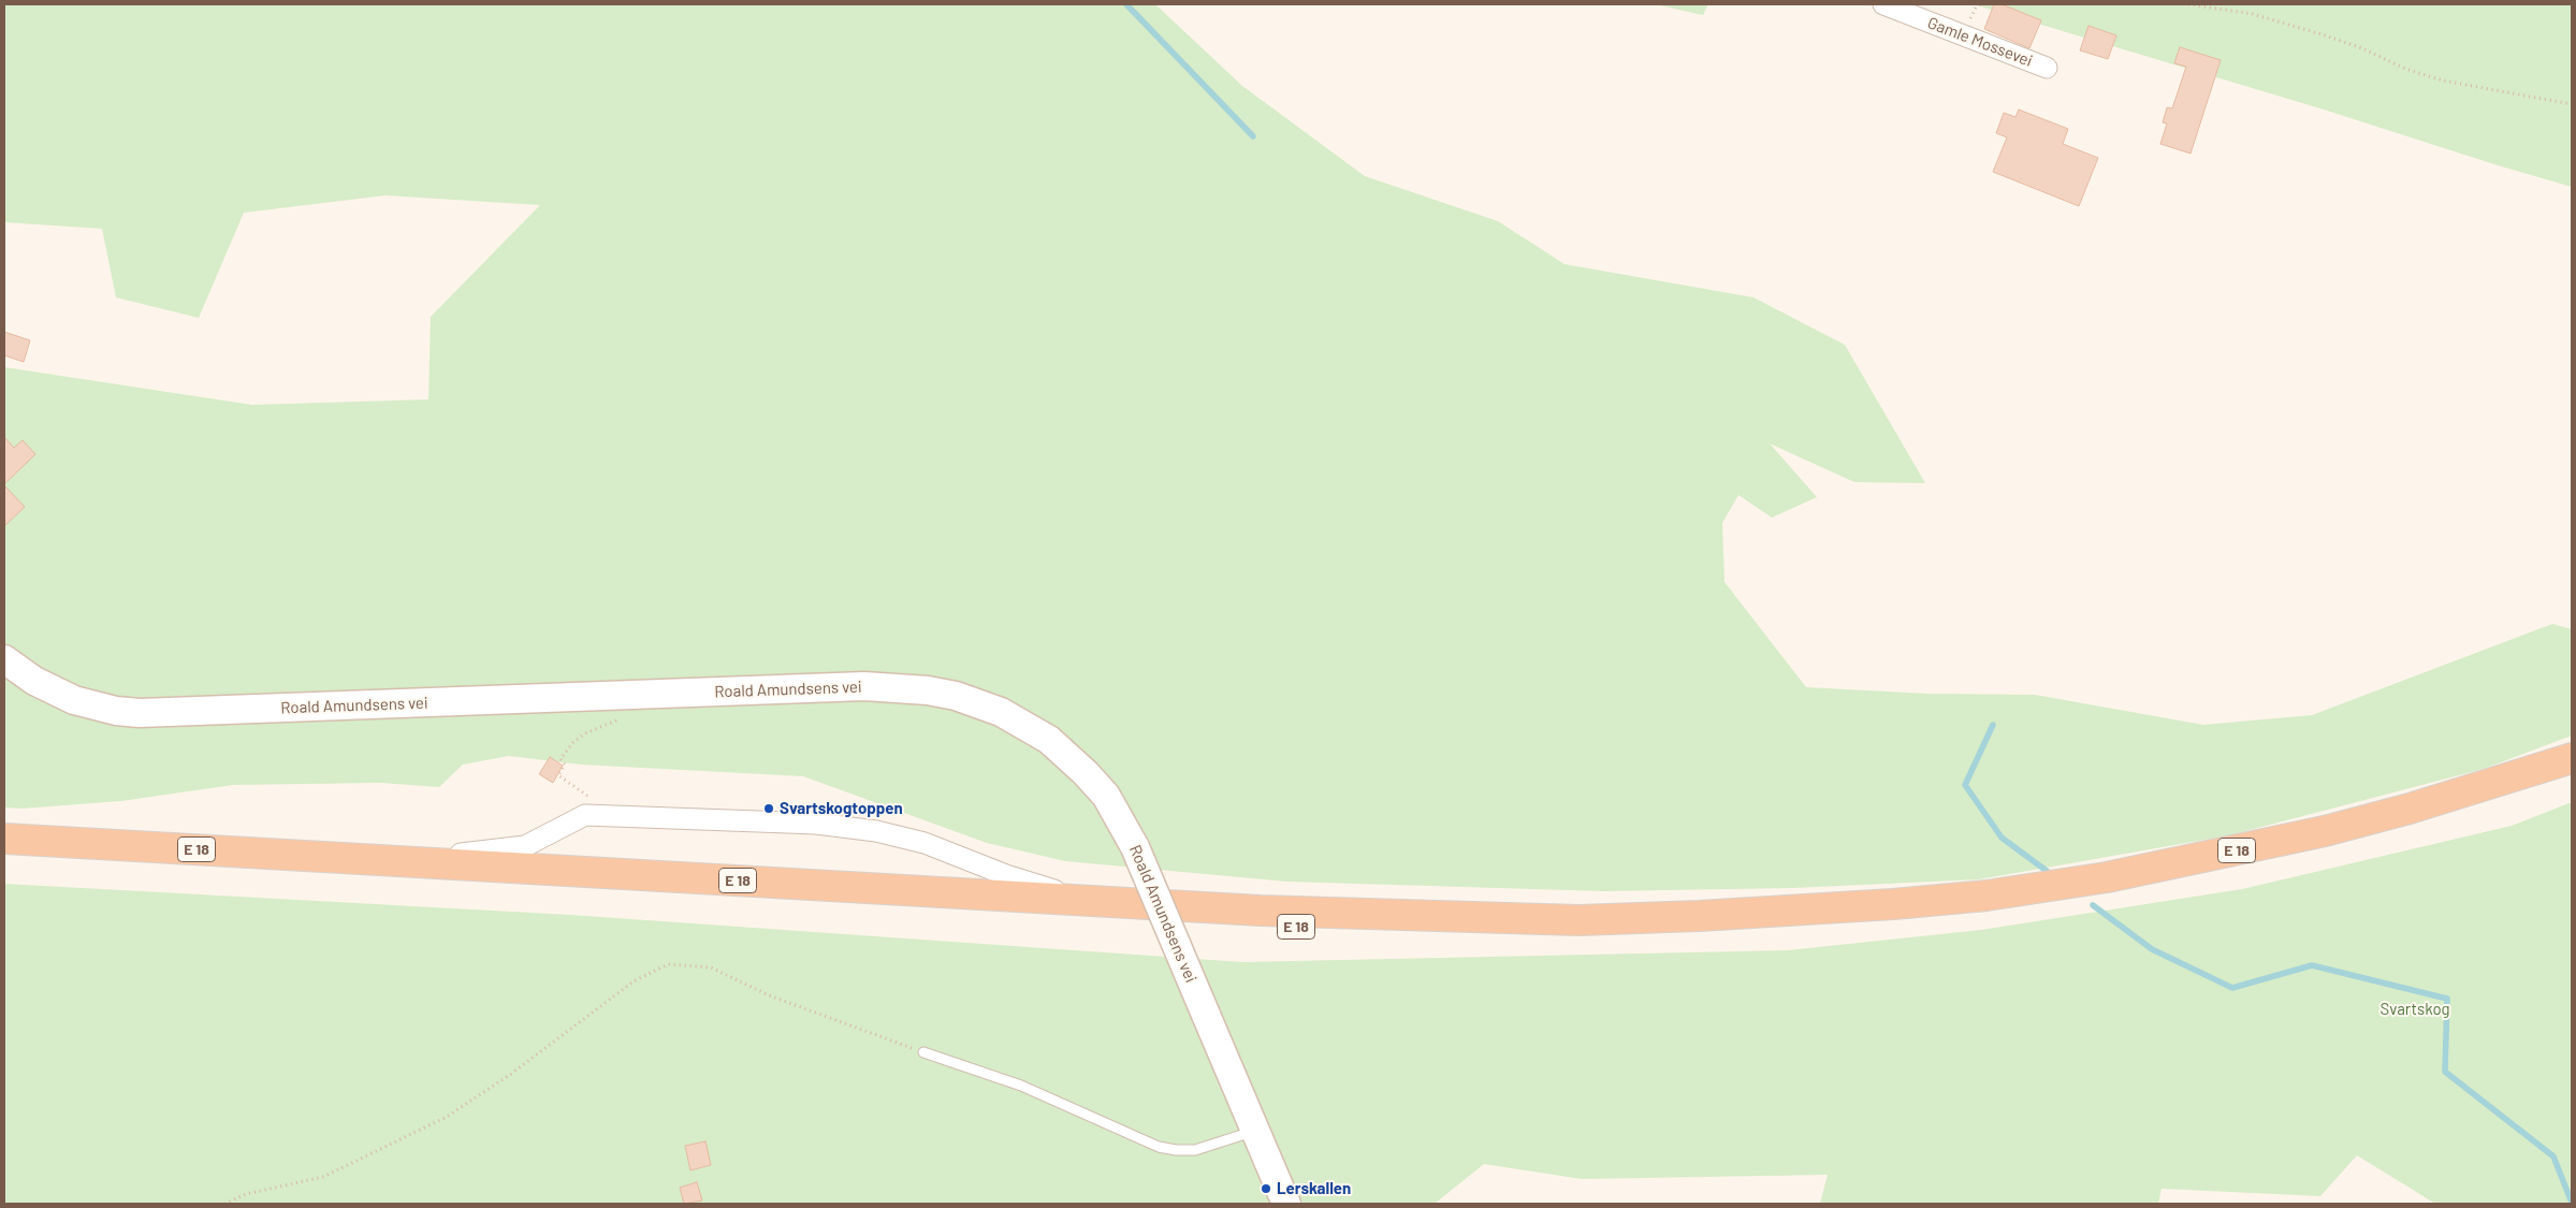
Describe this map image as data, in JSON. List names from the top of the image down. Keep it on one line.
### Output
{"streets":{"highway":["E 18"],"main road":["Roald Amundsens vei"],"street":["Gamle Mossevei"]},"parks":["Svartskog"],"places":["Svartskogtoppen","Lerskallen"]}
